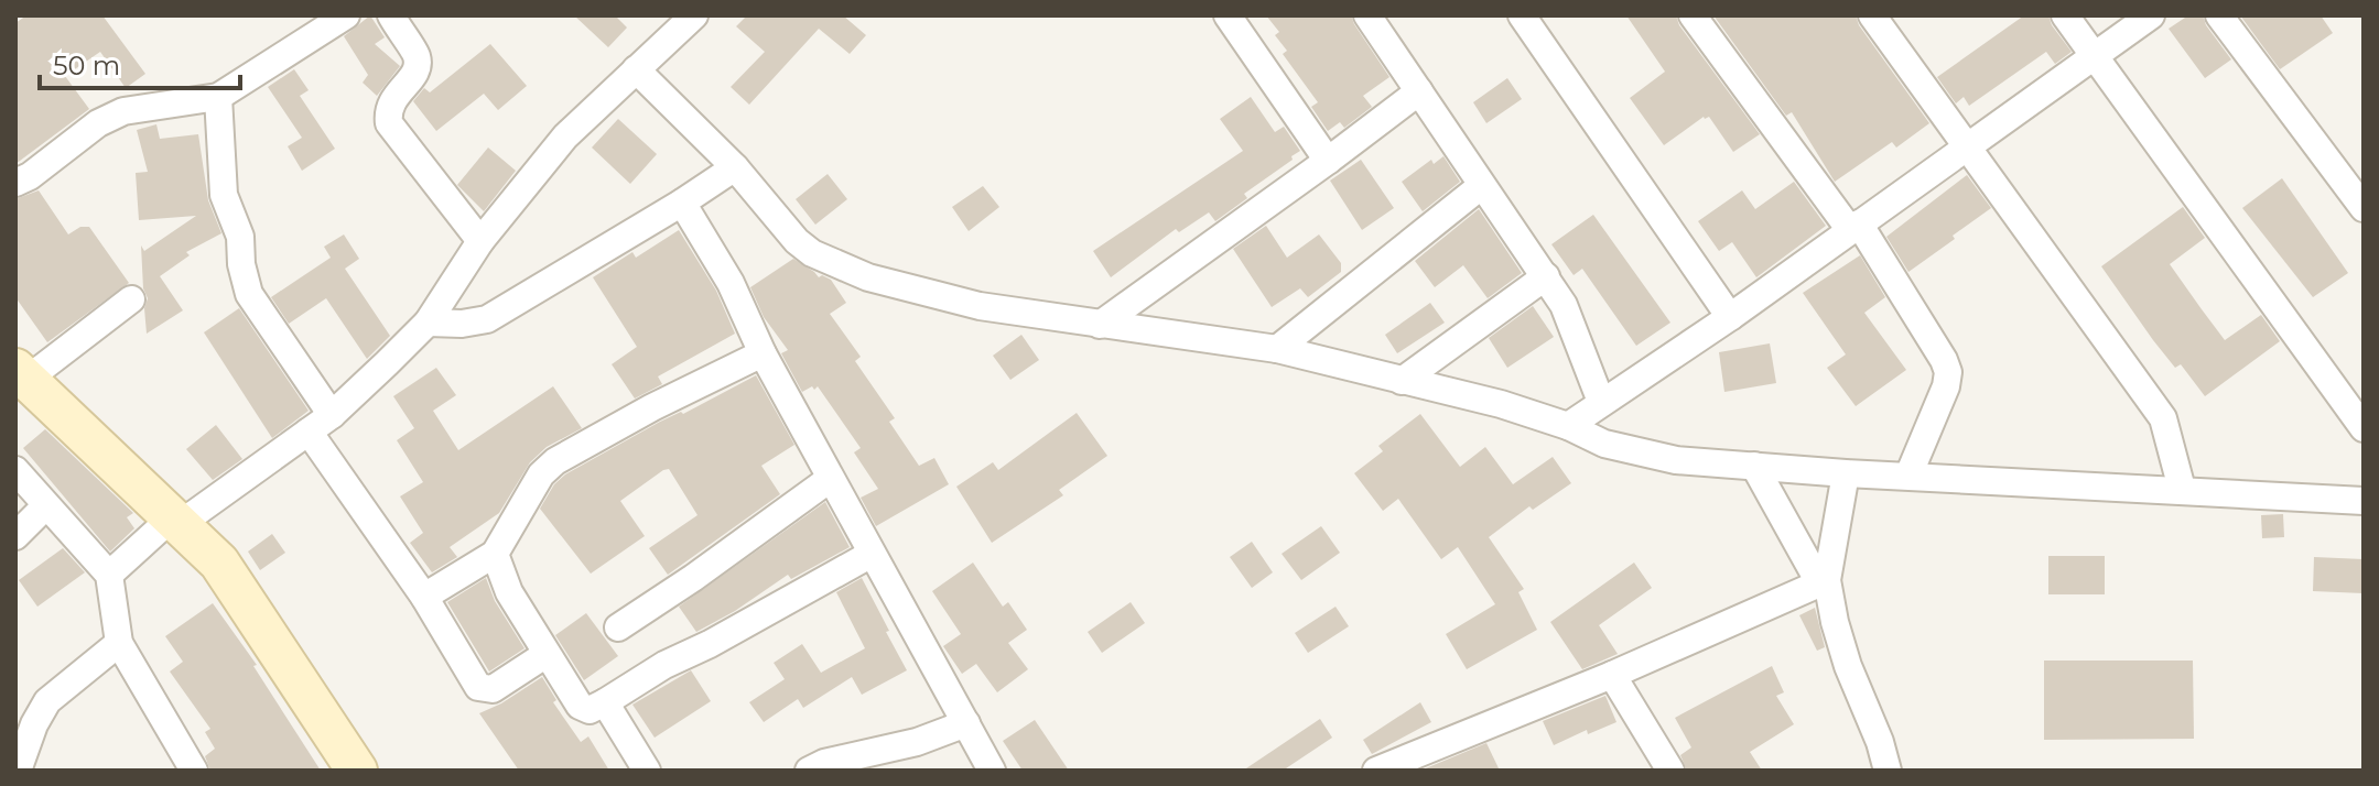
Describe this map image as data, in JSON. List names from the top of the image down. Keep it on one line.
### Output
{"scale_bar":"50 m"}
